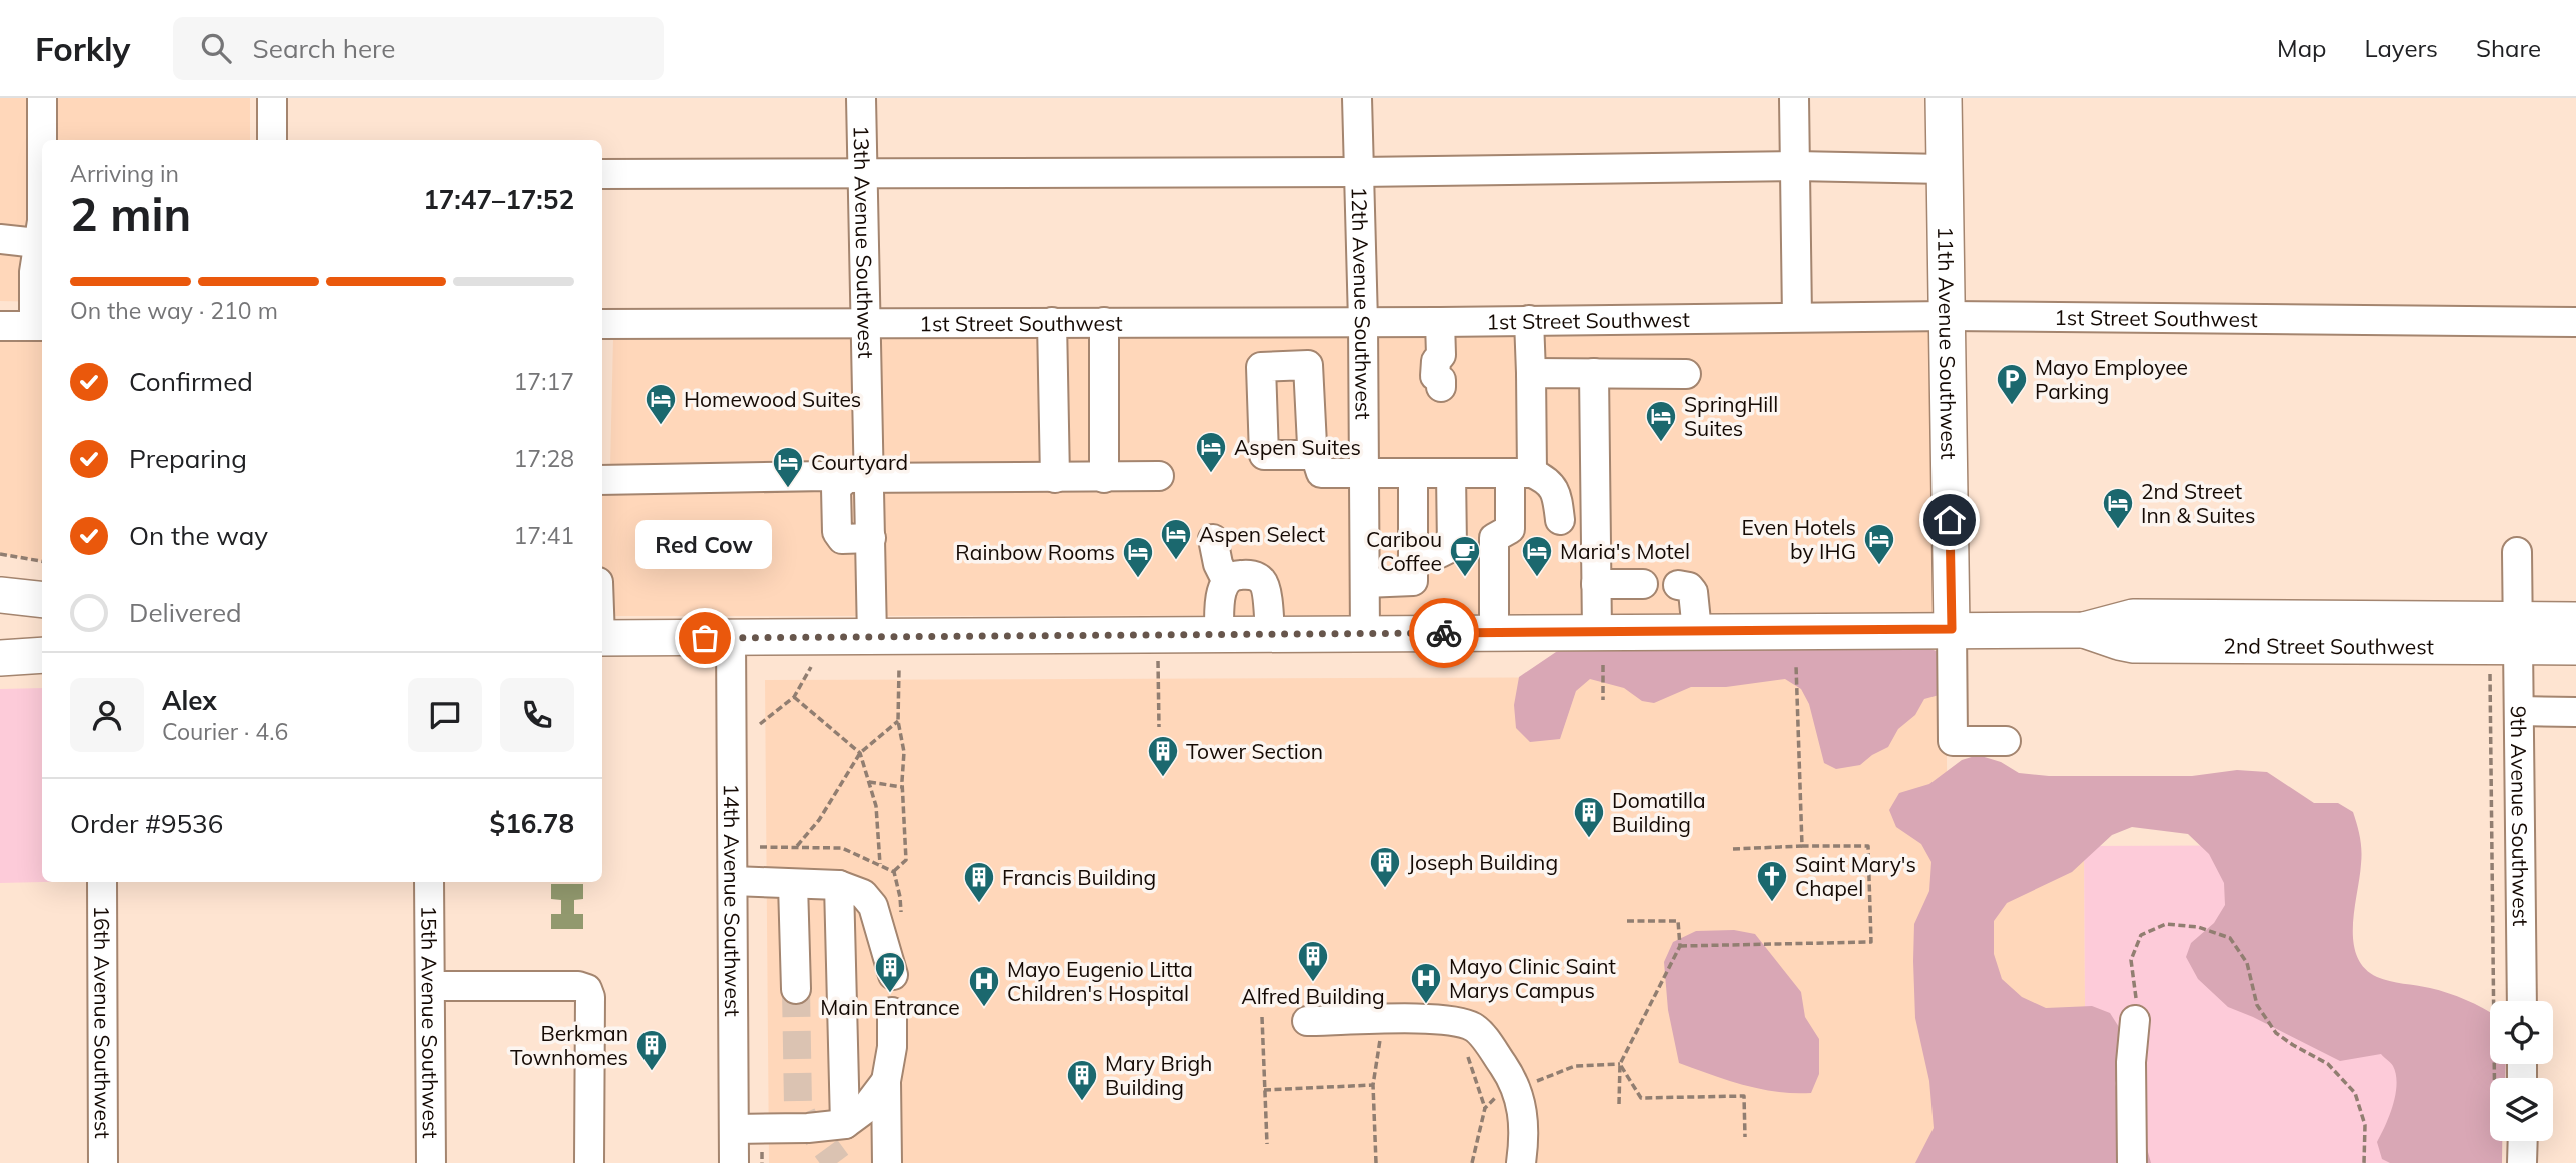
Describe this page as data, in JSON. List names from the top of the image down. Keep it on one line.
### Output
{"streets":{"main road":["11th Avenue Southwest","2nd Street Southwest"],"street":["13th Avenue Southwest","12th Avenue Southwest","1st Street Southwest","9th Avenue Southwest","14th Avenue Southwest","16th Avenue Southwest","15th Avenue Southwest"]},"crossings":[["13th Avenue Southwest","1st Street Southwest"],["13th Avenue Southwest","2nd Street Southwest"],["12th Avenue Southwest","1st Street Southwest"],["12th Avenue Southwest","2nd Street Southwest"],["1st Street Southwest","11th Avenue Southwest"],["11th Avenue Southwest","2nd Street Southwest"],["2nd Street Southwest","9th Avenue Southwest"],["2nd Street Southwest","14th Avenue Southwest"]],"places":{"parking":["Mayo Employee Parking"],"hotel":["Homewood Suites","SpringHill Suites","Aspen Suites","Courtyard","2nd Street Inn & Suites","Aspen Select","Even Hotels by IHG","Maria's Motel","Rainbow Rooms"],"cafe":["Caribou Coffee"],"other":["Red Cow"],"building":["Tower Section","Domatilla Building","Joseph Building","Francis Building","Alfred Building","Main Entrance","Berkman Townhomes","Mary Brigh Building"],"church":["Saint Mary's Chapel"],"hospital":["Mayo Clinic Saint Marys Campus","Mayo Eugenio Litta Children's Hospital"]},"page":{"header":"Forkly","search":"Search here","nav":["Map","Layers","Share"],"heading":["2 min","Arriving in","17:47–17:52"],"panel":["Alex","Courier · 4.6","Order #9536","$16.78"],"bar":"On the way · 210 m","list":[["Confirmed","17:17"],["Preparing","17:28"],["On the way","17:41"],"Delivered"],"bubble":"Red Cow"}}
